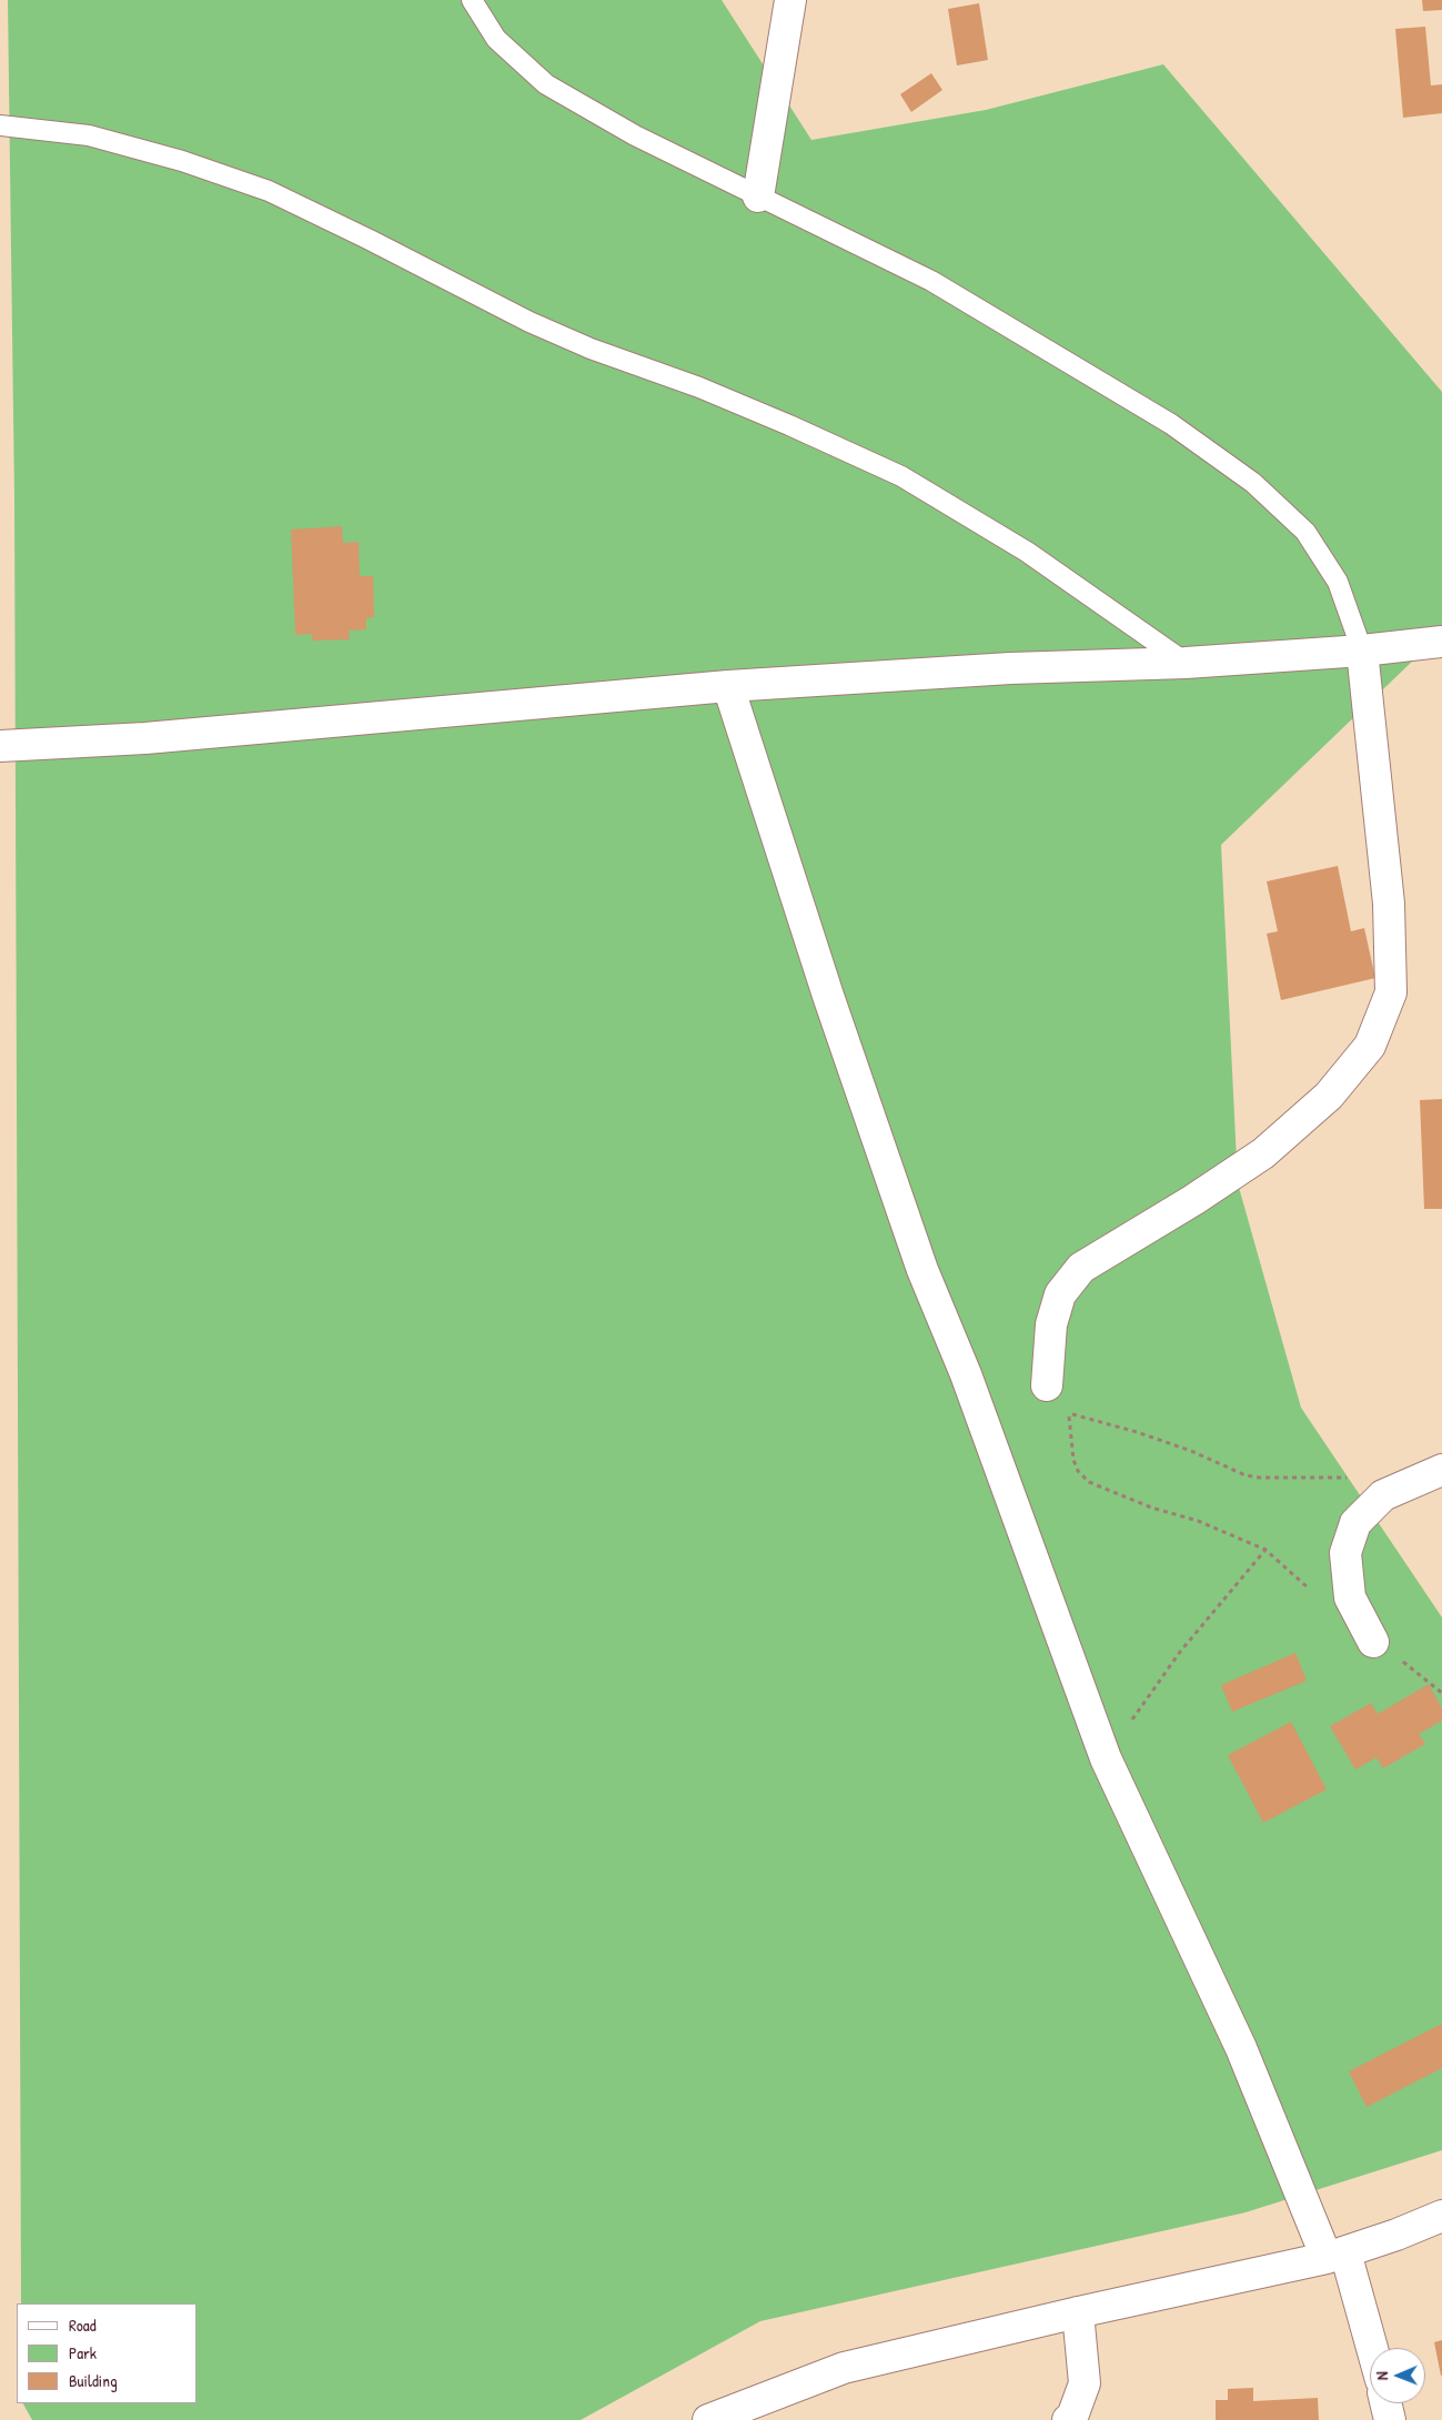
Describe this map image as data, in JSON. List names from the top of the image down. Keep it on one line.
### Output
{"legend":["Road","Park","Building"],"north":"left"}
